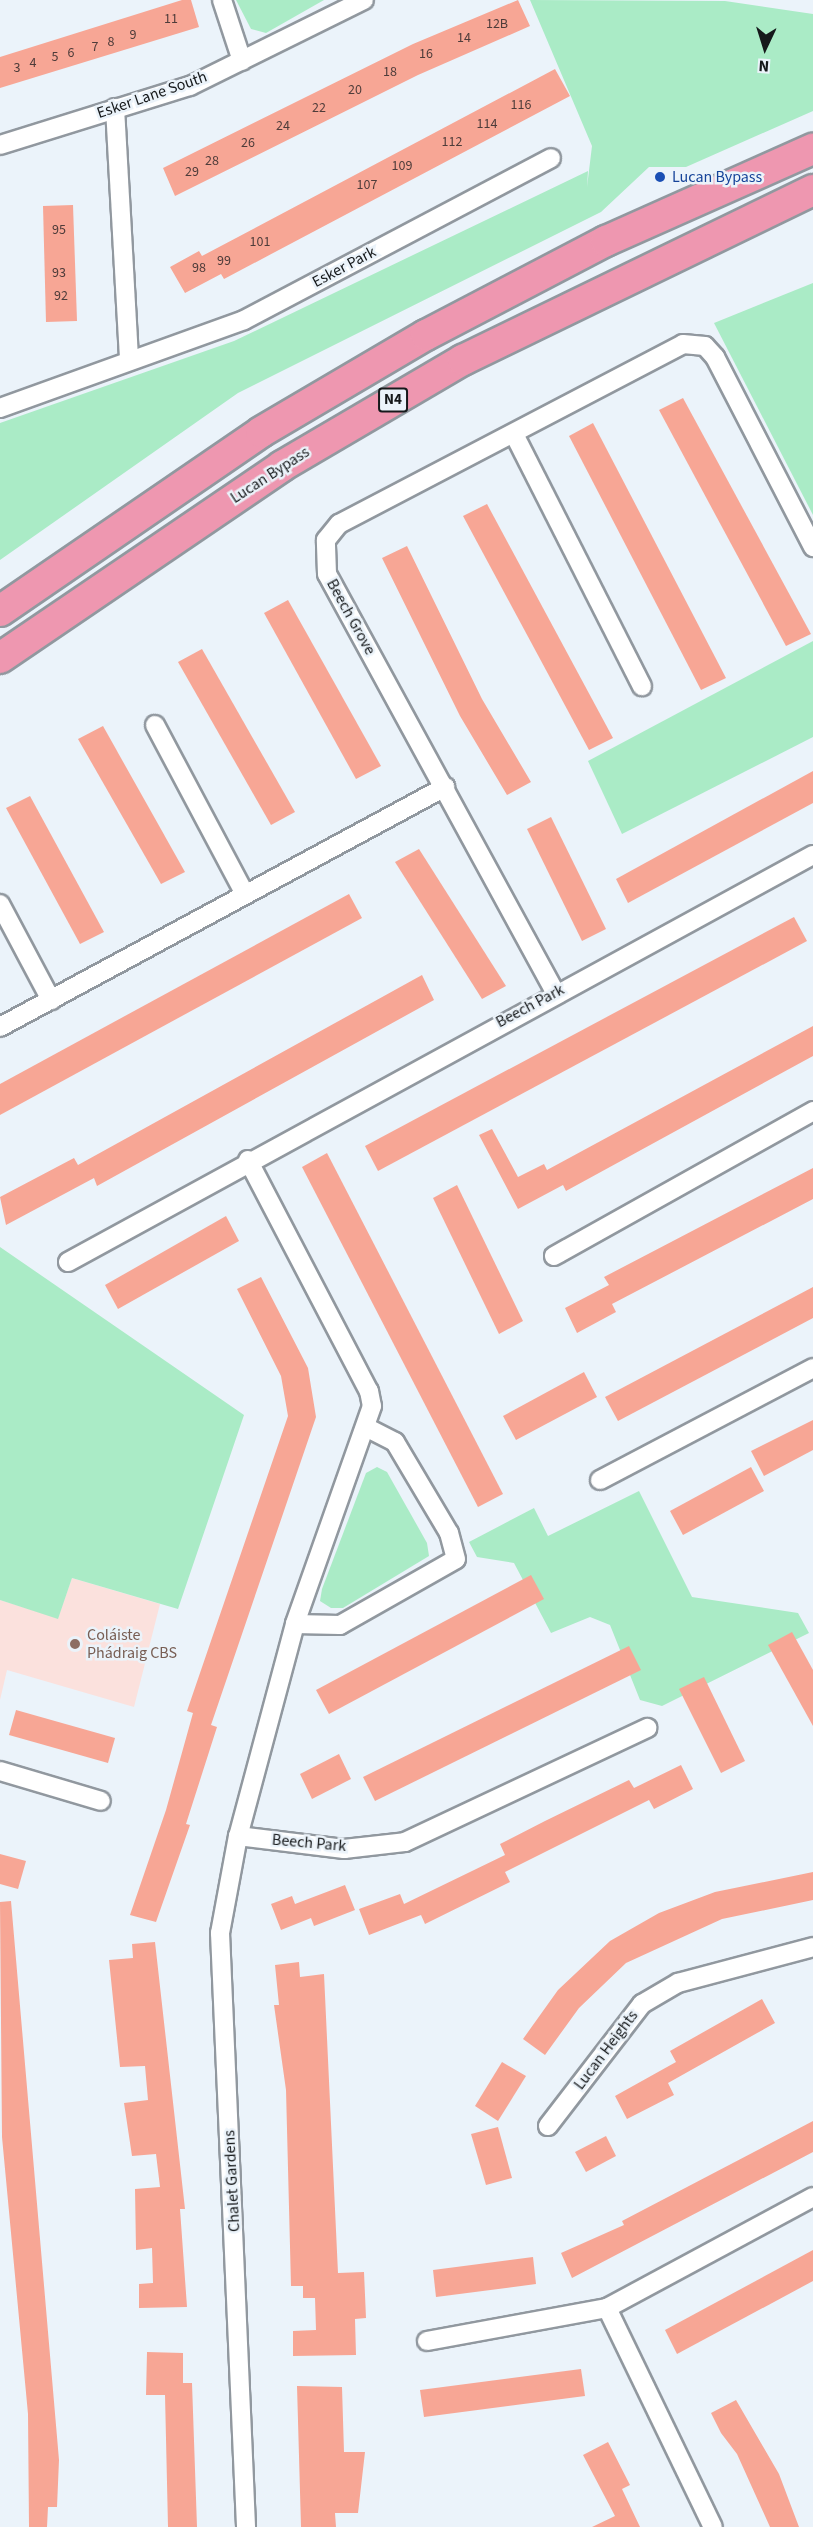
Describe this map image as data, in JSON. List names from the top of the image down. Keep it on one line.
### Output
{"streets":{"highway":["N4","Lucan Bypass"],"street":["Esker Lane South","Esker Park","Beech Grove","Beech Park","Lucan Heights","Chalet Gardens"]},"crossings":[["Beech Grove","Beech Park"],["Beech Park","Chalet Gardens"]],"places":["Lucan Bypass","Coláiste Phádraig CBS"],"house_numbers":["11","12B","9","14","8","7","6","16","5","4","3","18","20","116","22","114","24","112","26","28","109","29","107","95","101","99","98","93","92"],"north":"bottom"}
